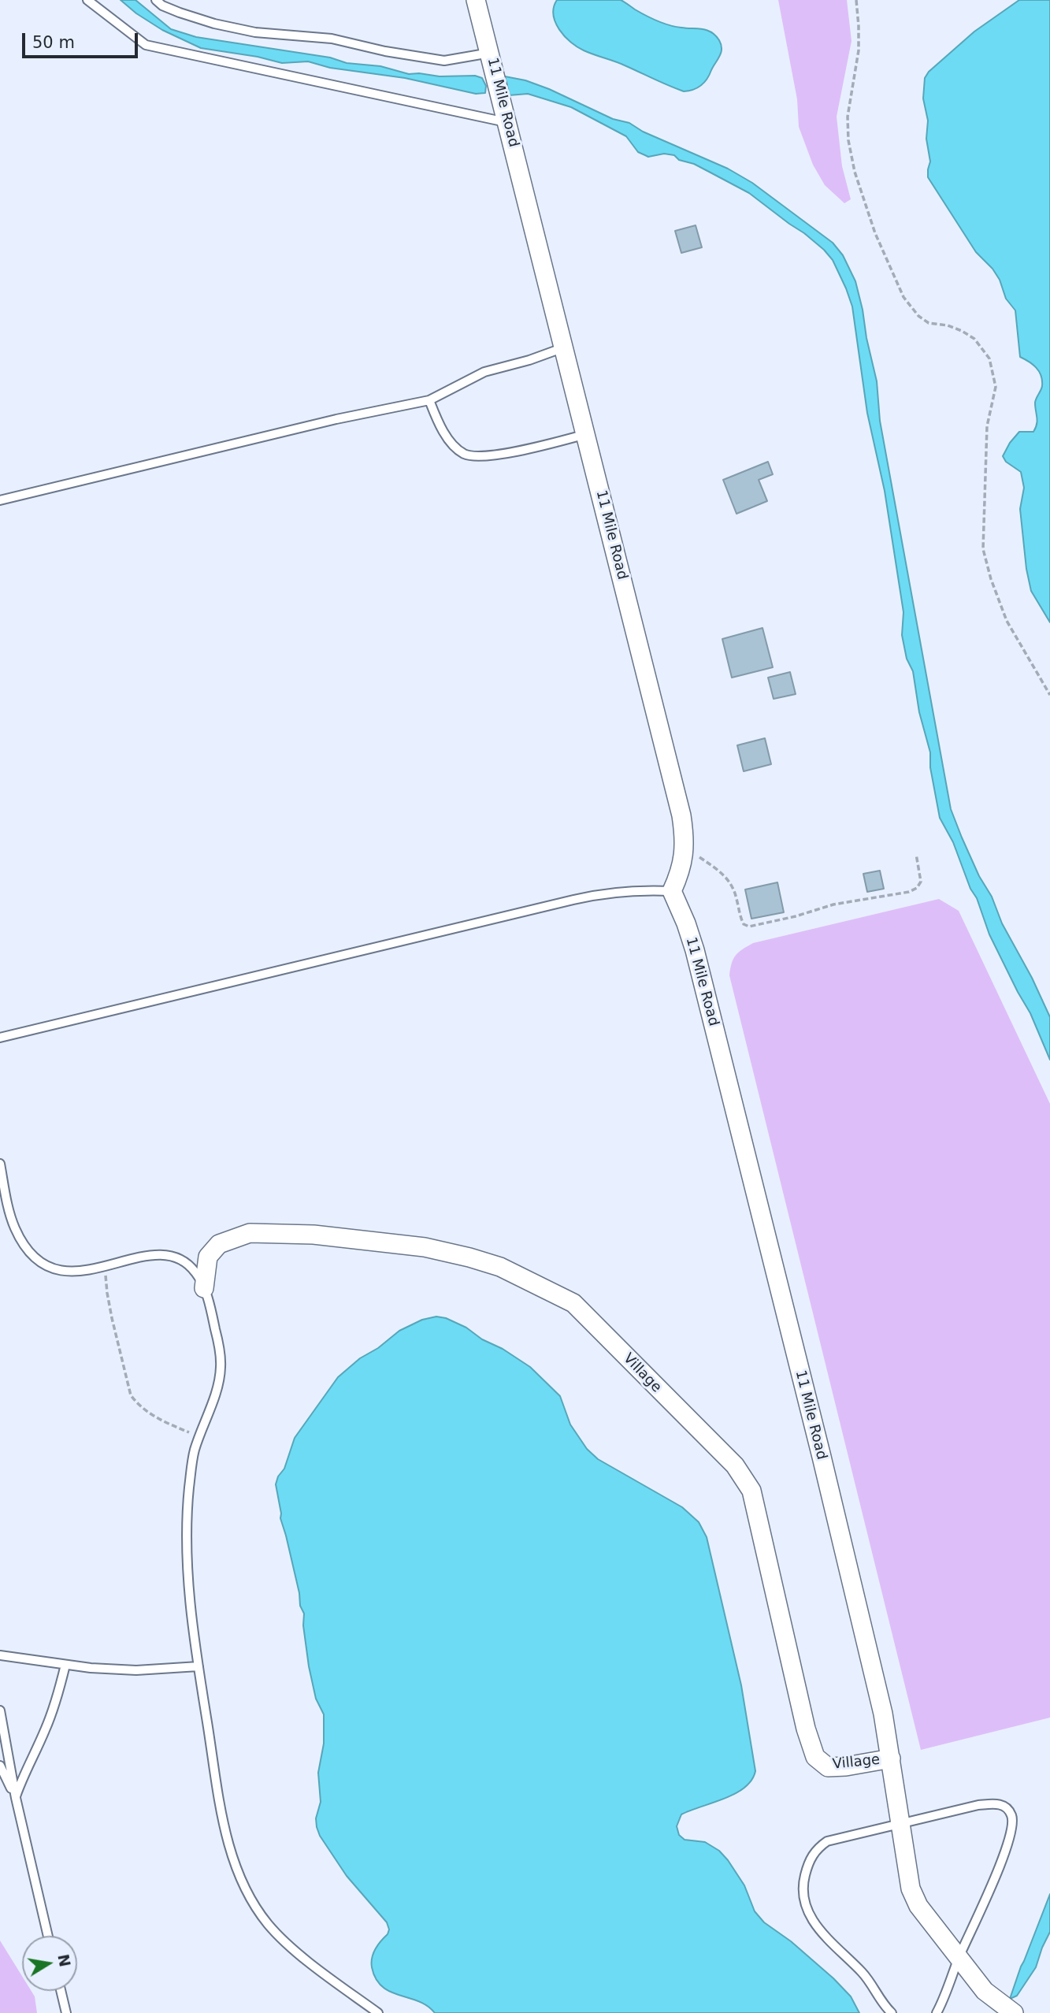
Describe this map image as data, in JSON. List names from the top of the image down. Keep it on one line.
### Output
{"streets":{"street":["11 Mile Road","Village"]},"crossings":[["11 Mile Road","Village"]],"scale_bar":"50 m","north":"right"}
